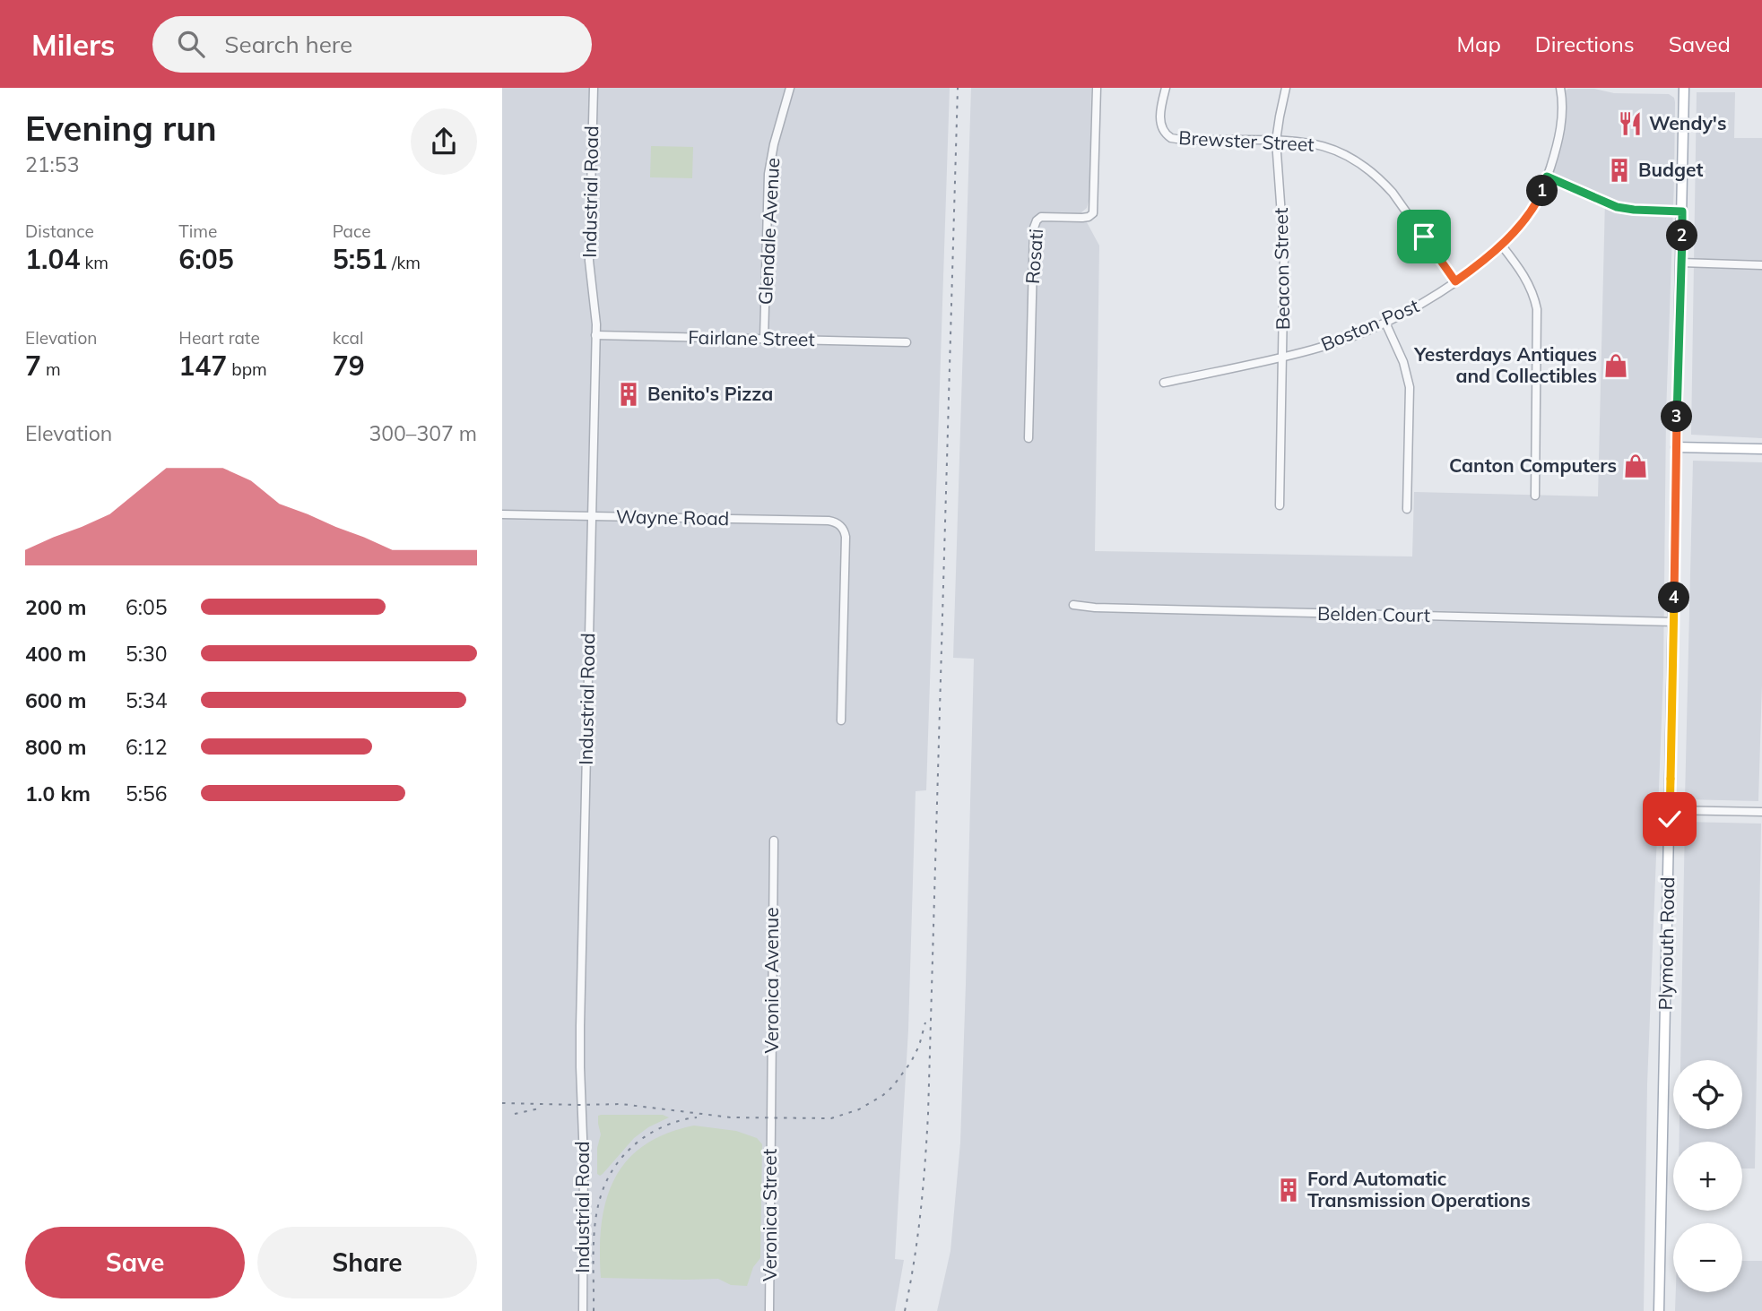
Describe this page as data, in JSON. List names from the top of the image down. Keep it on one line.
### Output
{"streets":{"main road":["Plymouth Road"],"street":["Brewster Street","Industrial Road","Glendale Avenue","Rosati","Beacon Street","Boston Post","Fairlane Street","Wayne Road","Belden Court","Veronica Avenue","Veronica Street"]},"crossings":[["Brewster Street","Beacon Street"],["Brewster Street","Boston Post"],["Industrial Road","Fairlane Street"],["Industrial Road","Wayne Road"],["Glendale Avenue","Fairlane Street"],["Beacon Street","Boston Post"],["Belden Court","Plymouth Road"],["Veronica Avenue","Veronica Street"]],"places":{"restaurant":["Wendy's"],"building":["Budget","Benito's Pizza","Ford Automatic Transmission Operations"],"shop":["Yesterdays Antiques and Collectibles","Canton Computers"]},"page":{"header":"Milers","search":"Search here","nav":["Map","Directions","Saved"],"heading":["Evening run","21:53"],"pins":["1","2","3","4"],"stats":[["Distance","1.04 km"],["Time","6:05"],["Pace","5:51 /km"],["Elevation","7 m"],["Heart rate","147 bpm"],["kcal","79"]],"chart":["Elevation","300–307 m"],"list":[{"name":"200 m","note":"6:05"},{"name":"400 m","note":"5:30"},{"name":"600 m","note":"5:34"},{"name":"800 m","note":"6:12"},{"name":"1.0 km","note":"5:56"}],"map_buttons":["+","−"],"buttons":["Save","Share"]}}
